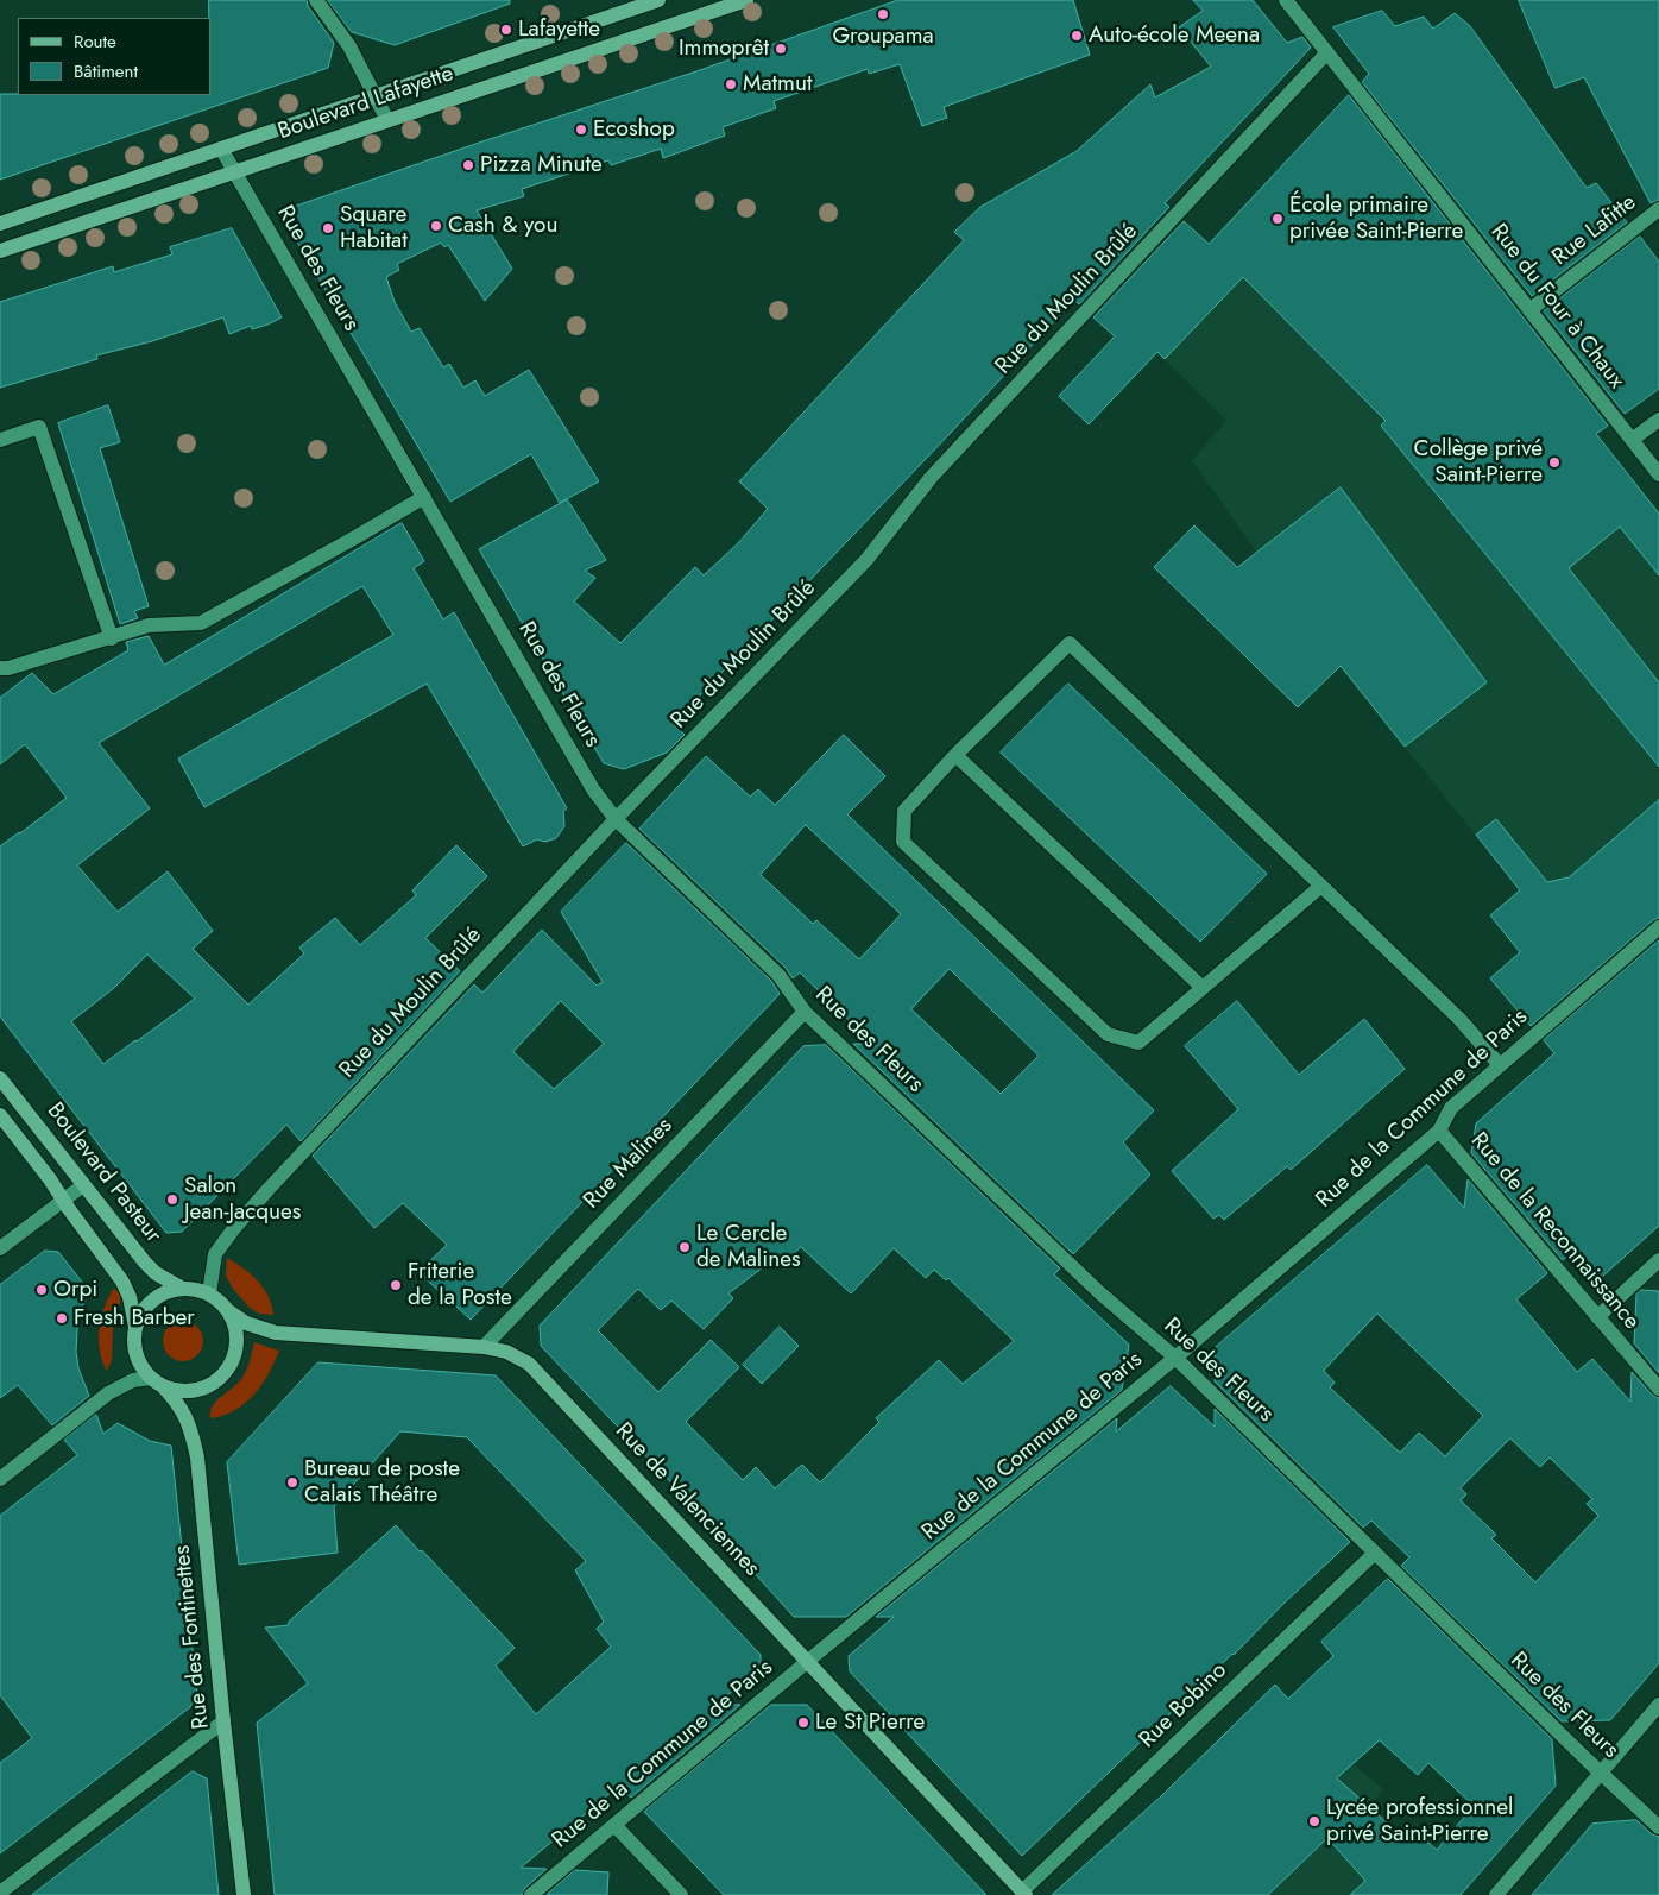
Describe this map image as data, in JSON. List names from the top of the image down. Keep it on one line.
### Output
{"streets":{"main road":["Boulevard Lafayette","Boulevard Pasteur","Rue de Valenciennes","Rue des Fontinettes"],"street":["Rue Lafitte","Rue des Fleurs","Rue du Moulin Brûlé","Rue du Four à Chaux","Rue de la Commune de Paris","Rue Malines","Rue de la Reconnaissance","Rue Bobino"]},"crossings":[["Boulevard Lafayette","Rue des Fleurs"],["Rue Lafitte","Rue du Four à Chaux"],["Rue des Fleurs","Rue du Moulin Brûlé"],["Rue des Fleurs","Rue de la Commune de Paris"],["Rue des Fleurs","Rue Malines"],["Rue des Fleurs","Rue Bobino"],["Rue du Moulin Brûlé","Rue du Four à Chaux"],["Rue du Moulin Brûlé","Boulevard Pasteur"],["Rue du Moulin Brûlé","Rue de Valenciennes"],["Rue du Moulin Brûlé","Rue des Fontinettes"],["Rue de la Commune de Paris","Rue de la Reconnaissance"],["Rue de la Commune de Paris","Rue de Valenciennes"],["Rue Malines","Rue de Valenciennes"],["Boulevard Pasteur","Rue de Valenciennes"],["Boulevard Pasteur","Rue des Fontinettes"],["Rue de Valenciennes","Rue des Fontinettes"],["Rue de Valenciennes","Rue Bobino"]],"places":["Groupama","Lafayette","Auto-école Meena","Immoprêt","Matmut","Ecoshop","Pizza Minute","École primaire privée Saint-Pierre","Cash & you","Square Habitat","Collège privé Saint-Pierre","Salon Jean-Jacques","Le Cercle de Malines","Friterie de la Poste","Orpi","Fresh Barber","Bureau de poste Calais Théâtre","Le St Pierre","Lycée professionnel privé Saint-Pierre"],"legend":["Route","Bâtiment"]}
